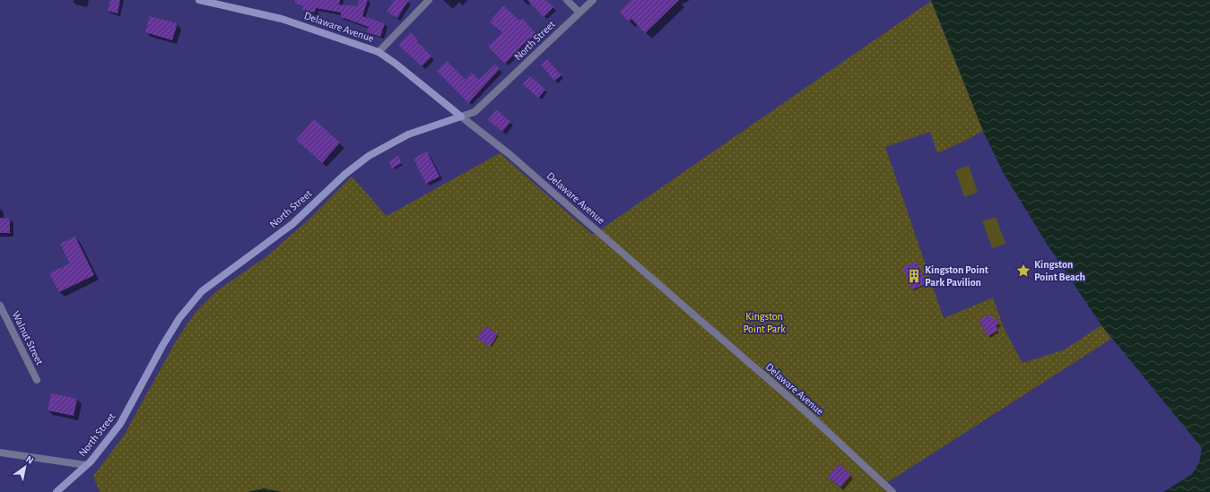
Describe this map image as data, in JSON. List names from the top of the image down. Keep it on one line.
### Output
{"streets":{"street":["Delaware Avenue","North Street","Walnut Street"]},"crossings":[["Delaware Avenue","North Street"]],"parks":["Kingston Point Park"],"places":{"place":["Kingston Point Beach"],"building":["Kingston Point Park Pavilion"]},"north":"top right"}
